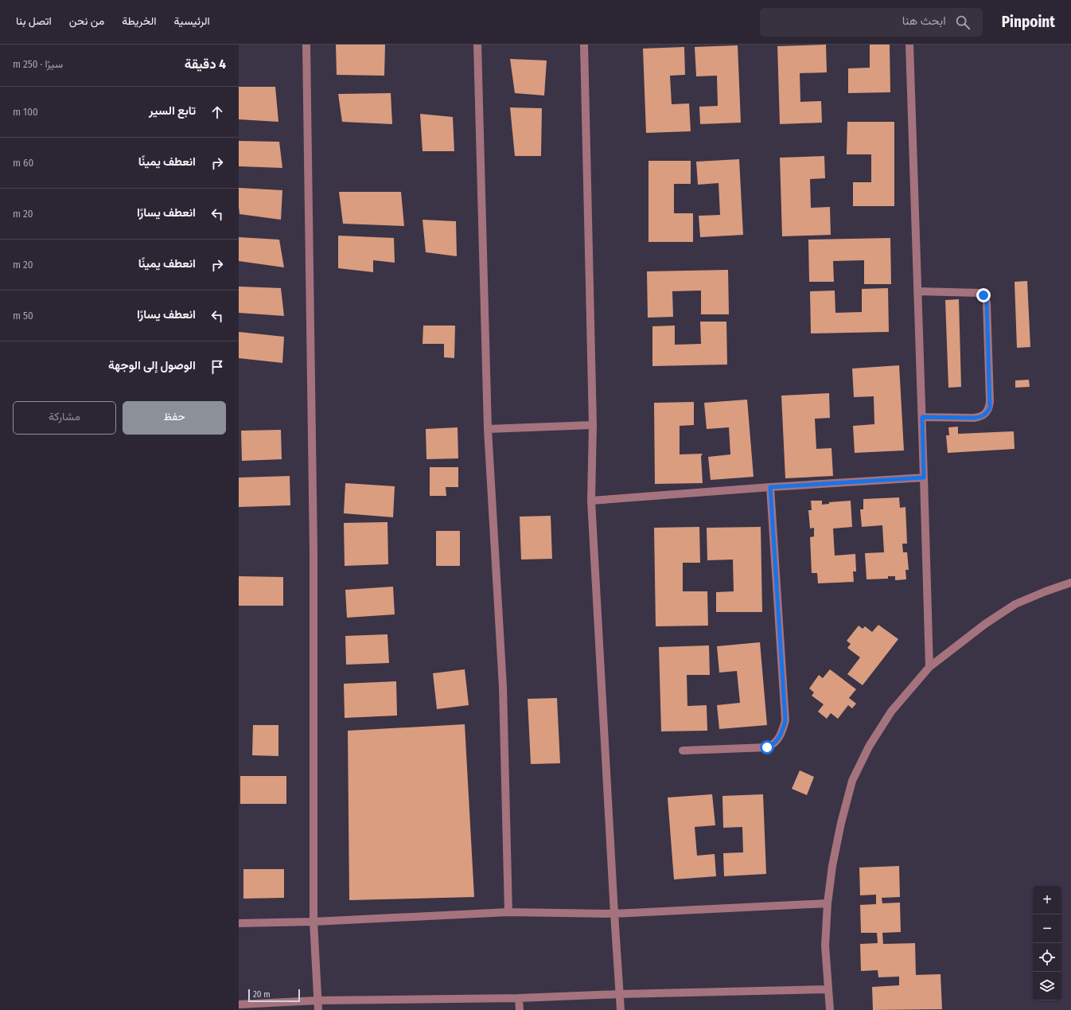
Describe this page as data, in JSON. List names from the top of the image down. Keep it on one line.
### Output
{"scale_bar":"20 m","page":{"header":"Pinpoint","search":"ابحث هنا","nav":["الرئيسية","الخريطة","من نحن","اتصل بنا"],"heading":["4 دقيقة","سيرًا · 250 m"],"list":[["تابع السير","100 m"],["انعطف يمينًا","60 m"],["انعطف يسارًا","20 m"],["انعطف يمينًا","20 m"],["انعطف يسارًا","50 m"],"الوصول إلى الوجهة"],"buttons":["حفظ","مشاركة"],"map_buttons":["+","−"],"scale":"20 m"}}
